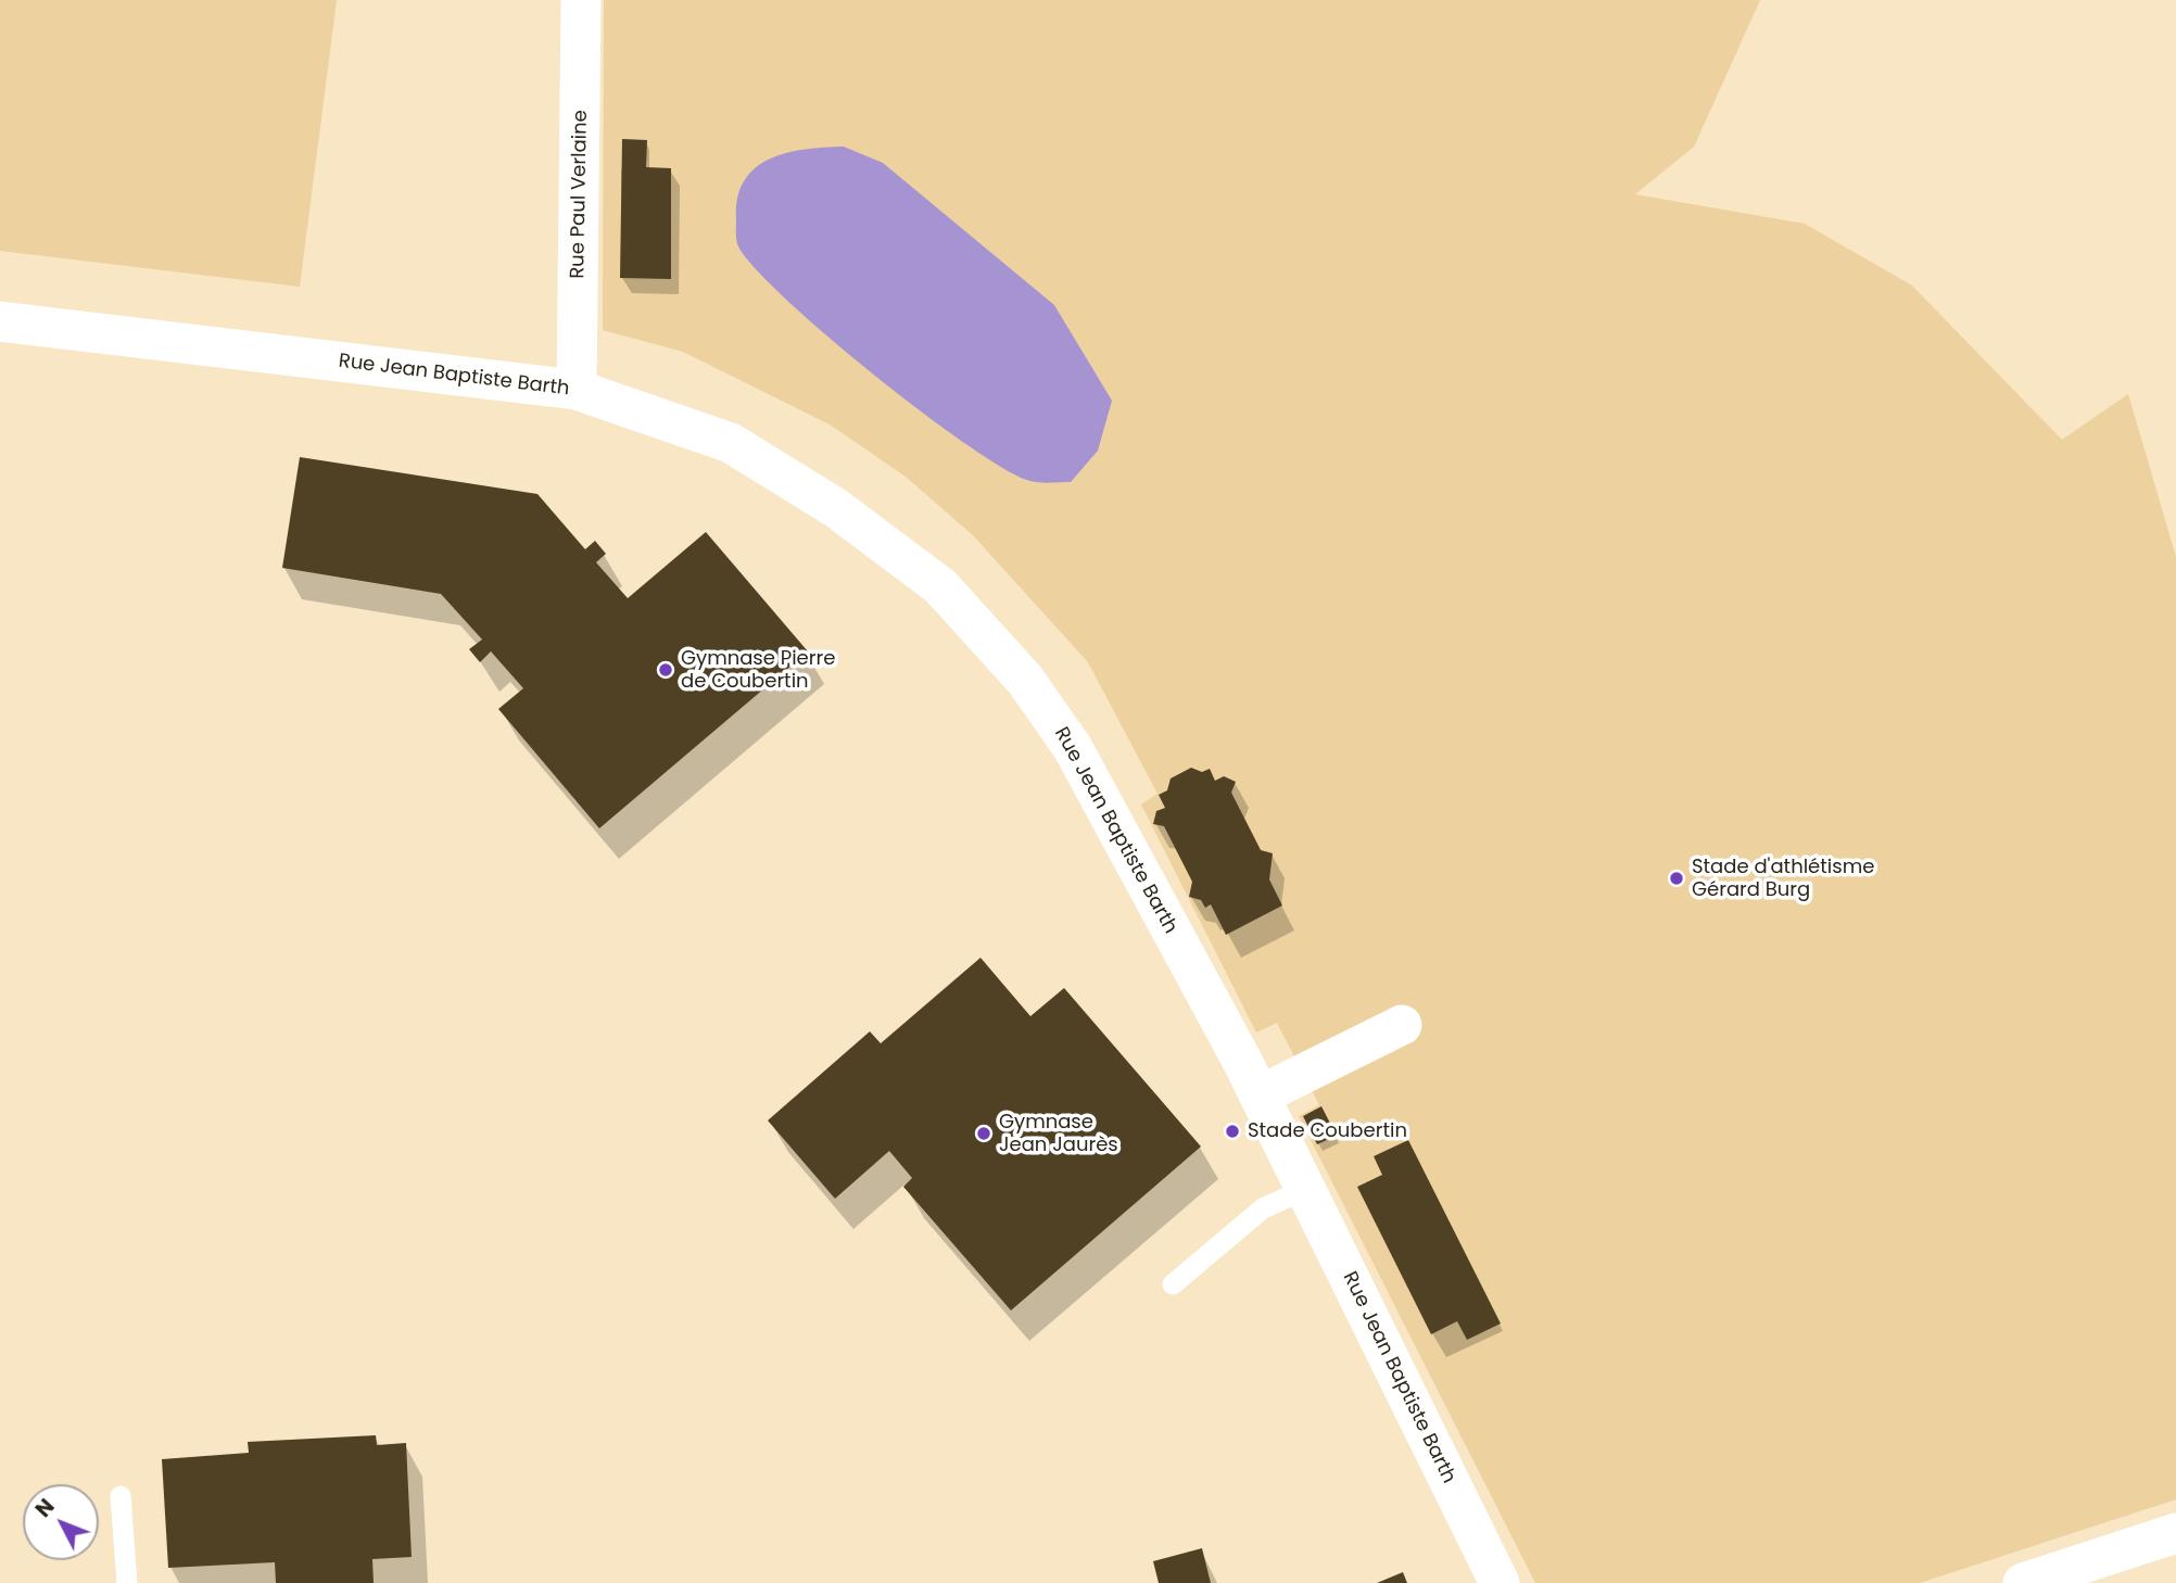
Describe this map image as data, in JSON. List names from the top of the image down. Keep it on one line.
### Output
{"streets":{"street":["Rue Paul Verlaine","Rue Jean Baptiste Barth"]},"crossings":[["Rue Paul Verlaine","Rue Jean Baptiste Barth"]],"places":["Gymnase Pierre de Coubertin","Stade d'athlétisme Gérard Burg","Stade Coubertin","Gymnase Jean Jaurès"],"north":"top left"}
